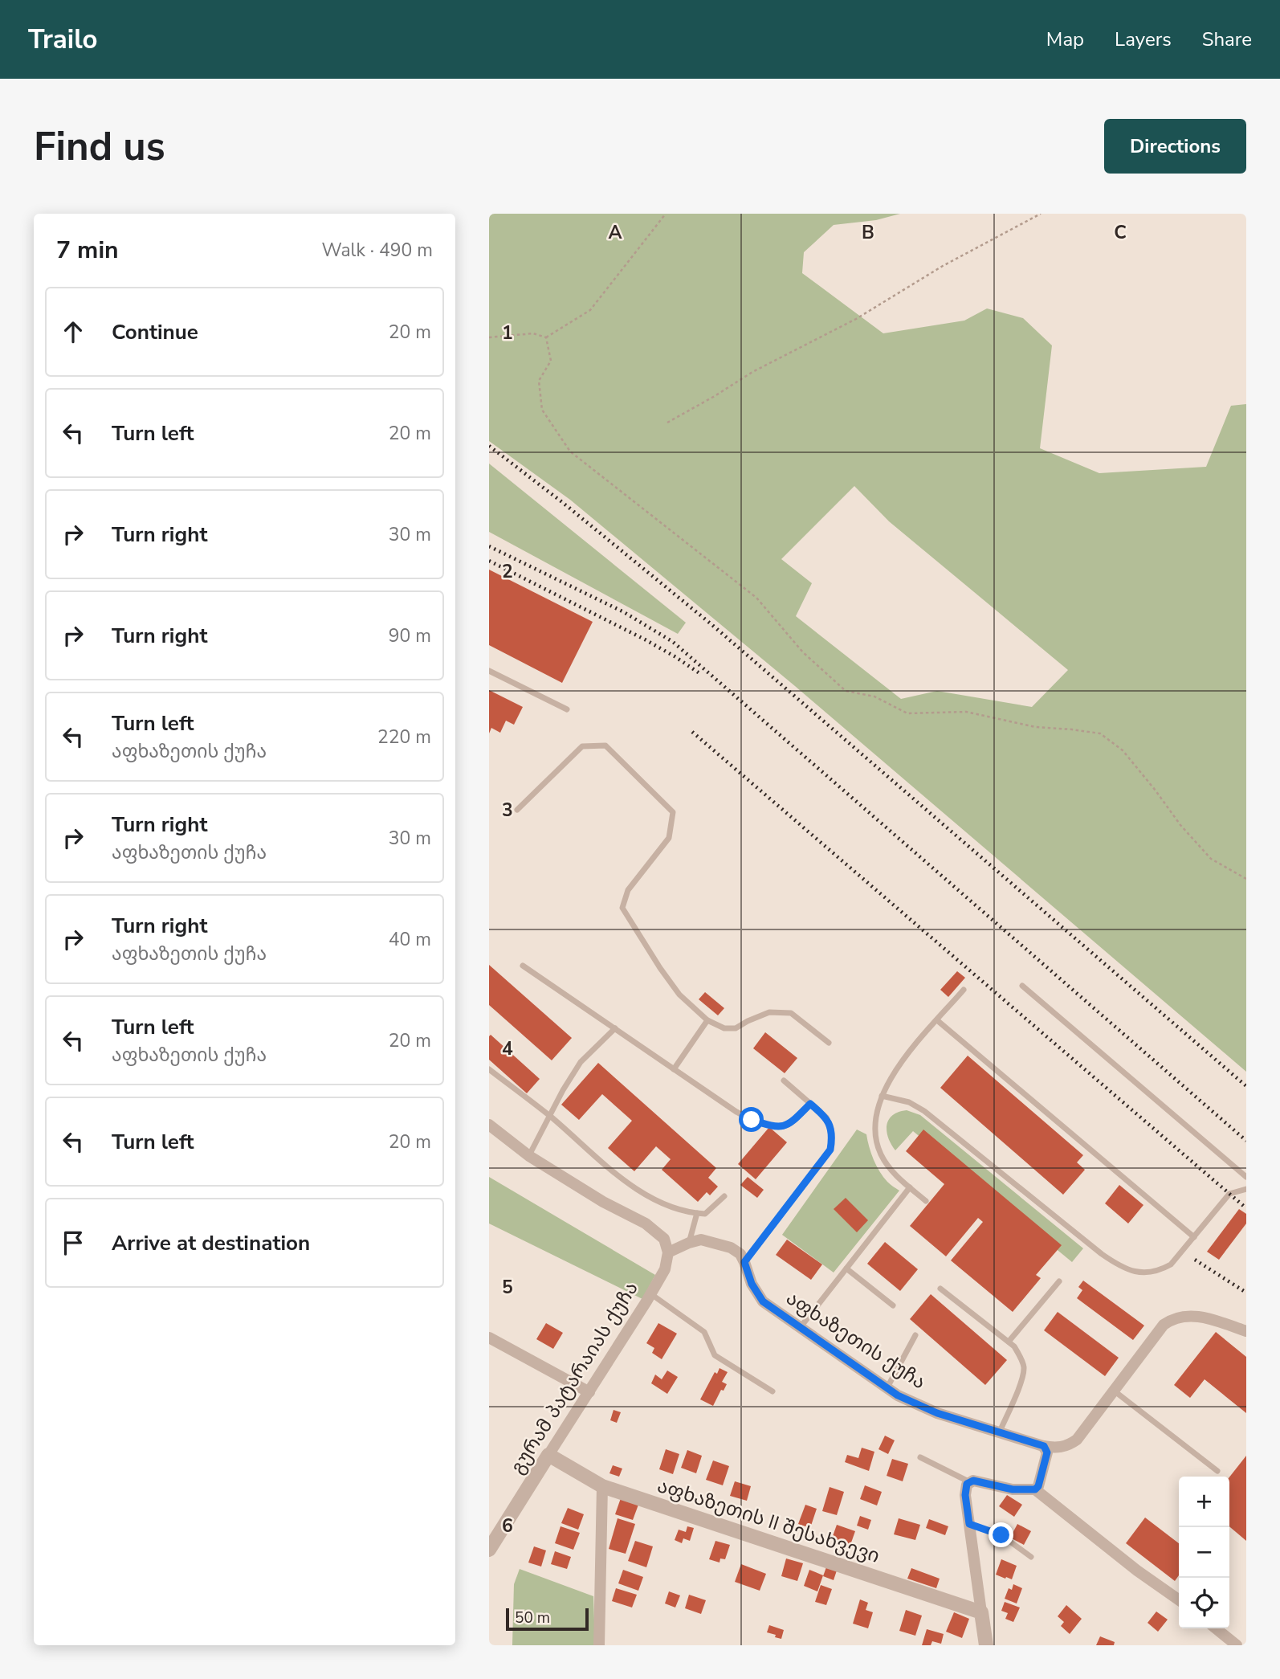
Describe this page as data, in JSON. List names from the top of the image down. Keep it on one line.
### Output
{"streets":{"street":["აფხაზეთის ქუჩა","გურამ პატარაიას ქუჩა","აფხაზეთის II შესახვევი"]},"crossings":[["გურამ პატარაიას ქუჩა","აფხაზეთის II შესახვევი"]],"scale_bar":"50 m","page":{"header":"Trailo","nav":["Map","Layers","Share"],"buttons":"Directions","title":"Find us","heading":["7 min","Walk · 490 m"],"list":[["Continue","20 m"],["Turn left","20 m"],["Turn right","30 m"],["Turn right","90 m"],["Turn left","აფხაზეთის ქუჩა","220 m"],["Turn right","აფხაზეთის ქუჩა","30 m"],["Turn right","აფხაზეთის ქუჩა","40 m"],["Turn left","აფხაზეთის ქუჩა","20 m"],["Turn left","20 m"],"Arrive at destination"],"map_buttons":["+","−"],"scale":"50 m"},"grid":{"columns":["A","B","C"],"rows":["1","2","3","4","5","6"]}}
